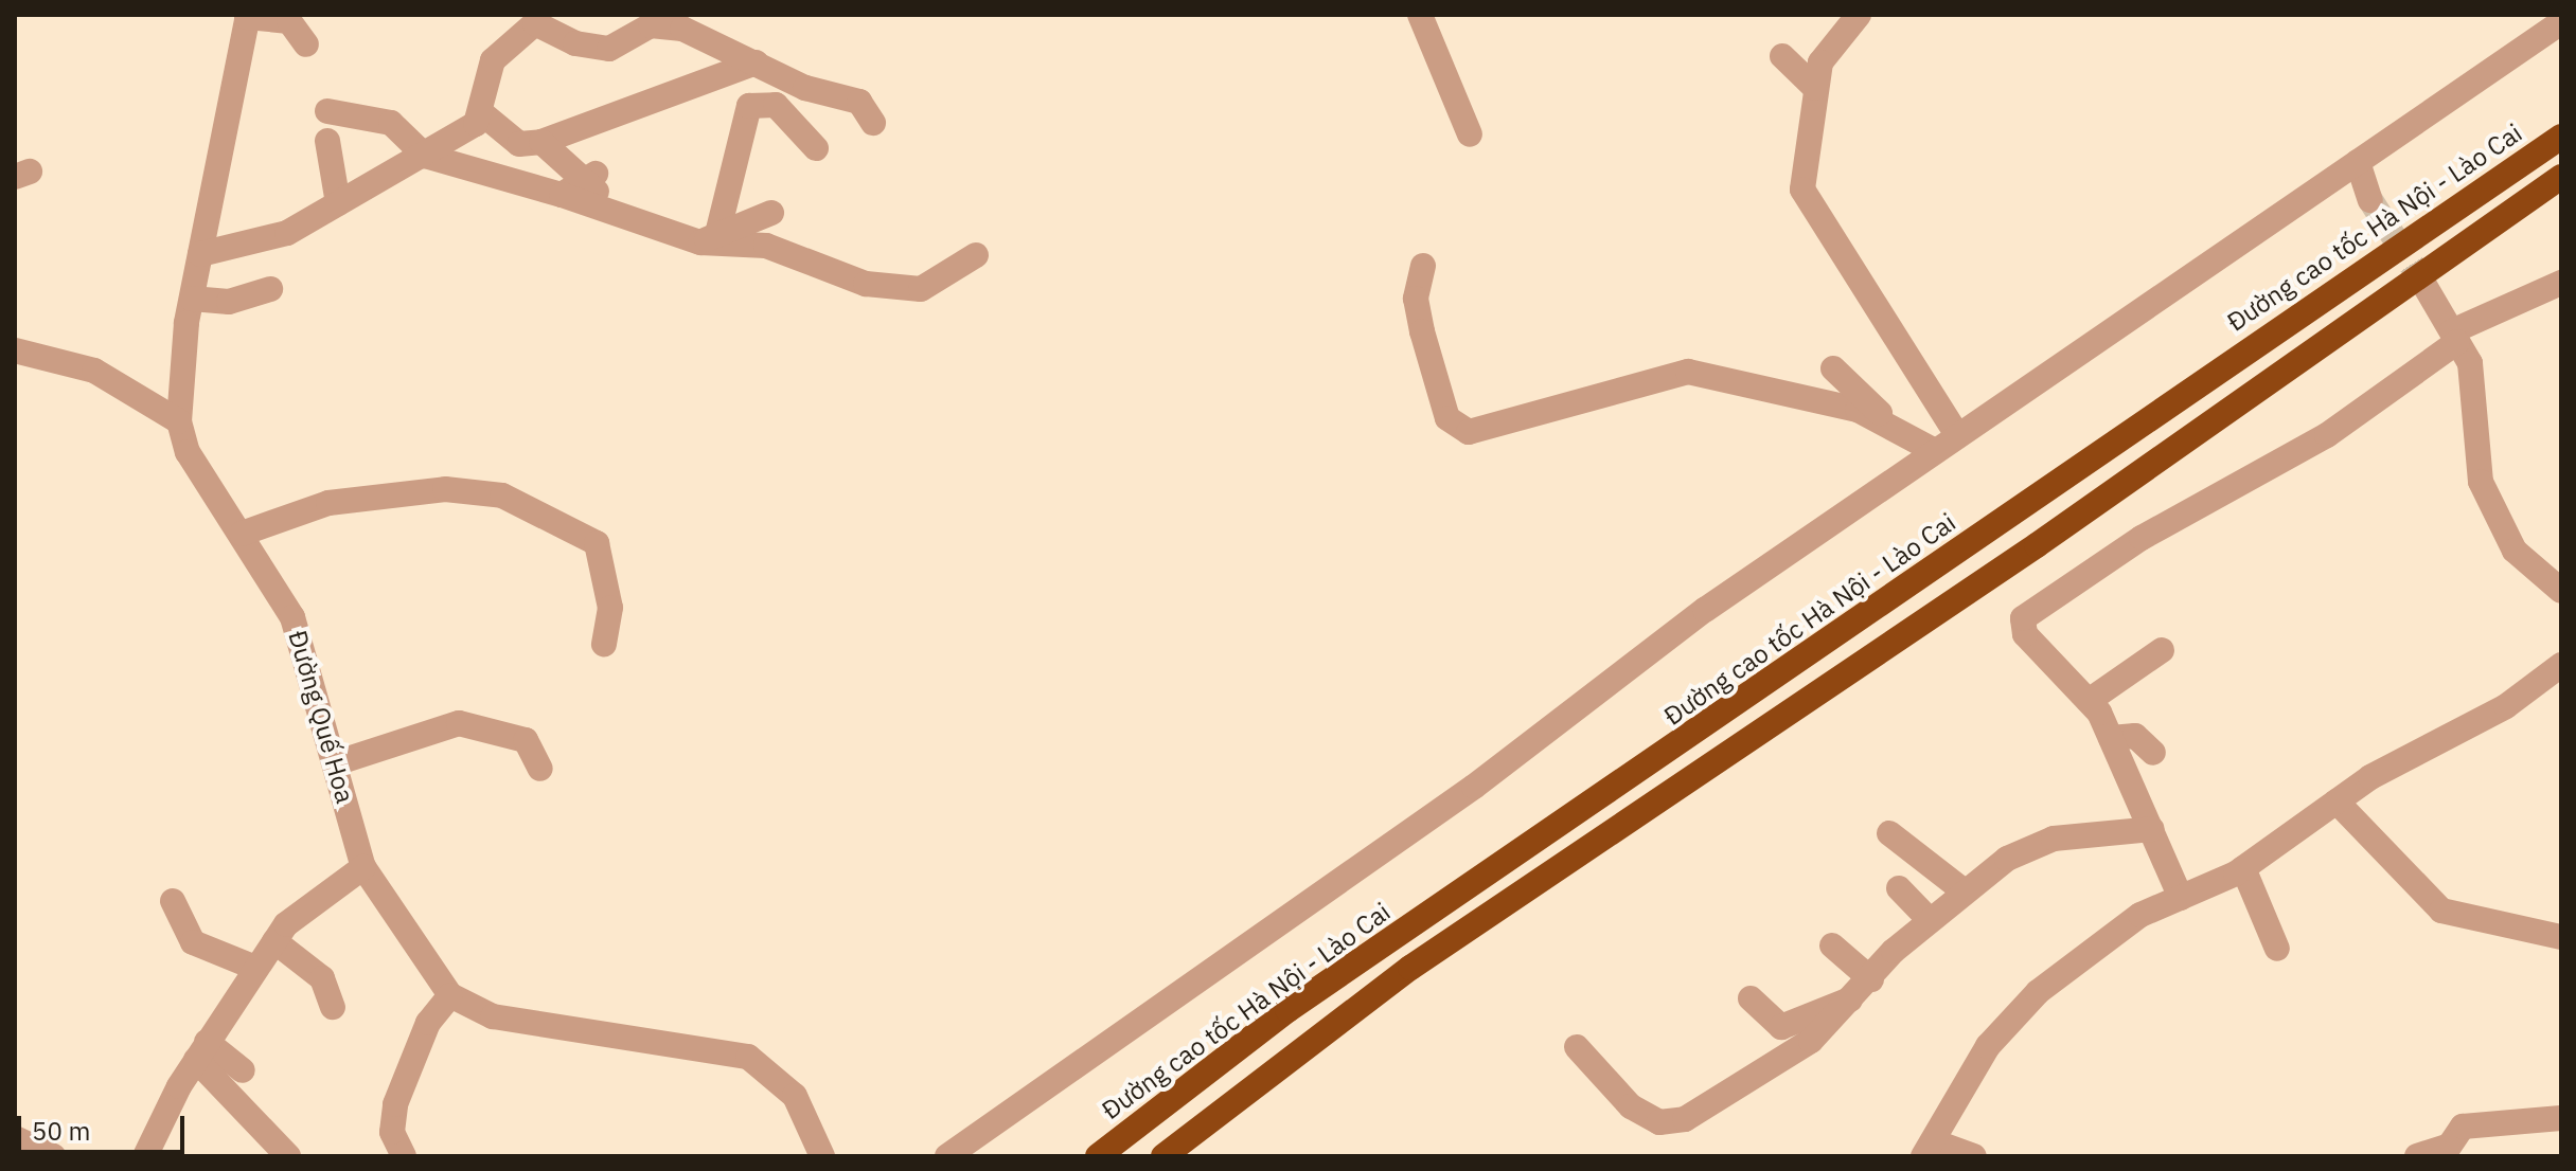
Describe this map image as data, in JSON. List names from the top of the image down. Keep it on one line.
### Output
{"streets":{"highway":["Đường cao tốc Hà Nội - Lào Cai"],"street":["Đường Quế Hoa"]},"scale_bar":"50 m"}
